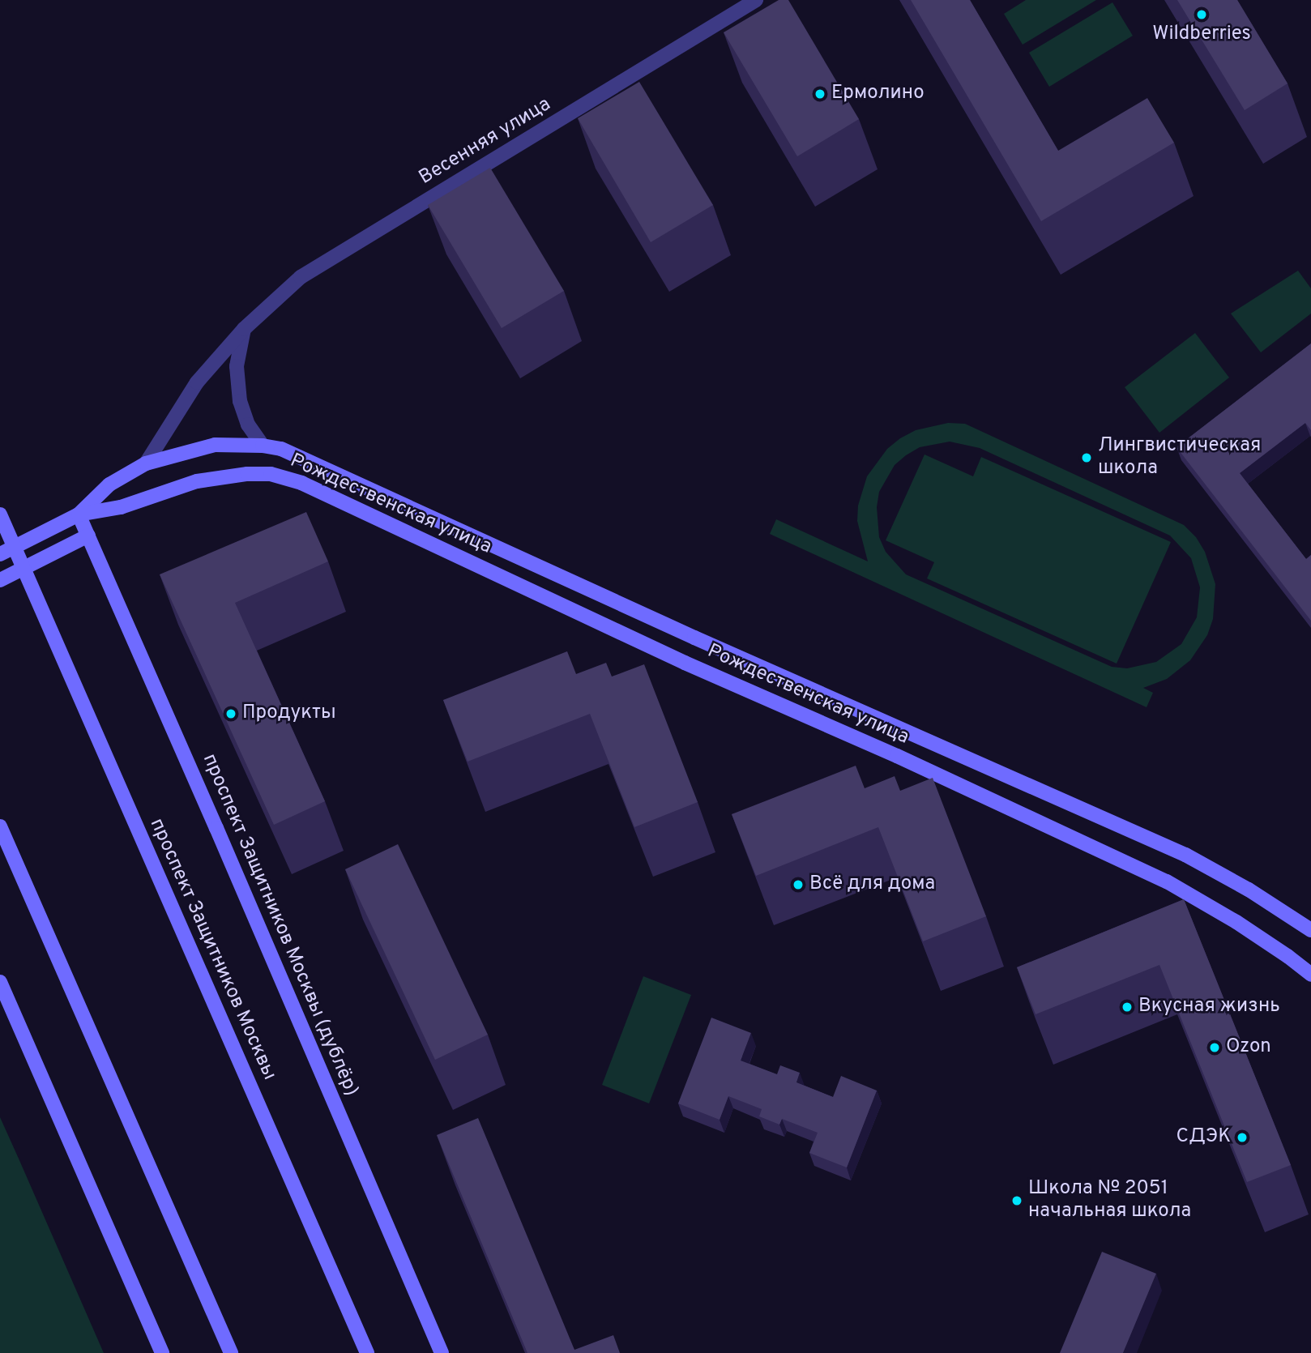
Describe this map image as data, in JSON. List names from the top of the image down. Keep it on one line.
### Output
{"streets":{"street":["Весенняя улица","Рождественская улица","проспект Защитников Москвы (дублёр)","проспект Защитников Москвы"]},"crossings":[["Весенняя улица","Рождественская улица"],["Рождественская улица","проспект Защитников Москвы (дублёр)"]],"places":["Wildberries","Ермолино","Лингвистическая школа","Продукты","Всё для дома","Вкусная жизнь","Ozon","СДЭК","Школа № 2051 начальная школа"]}
